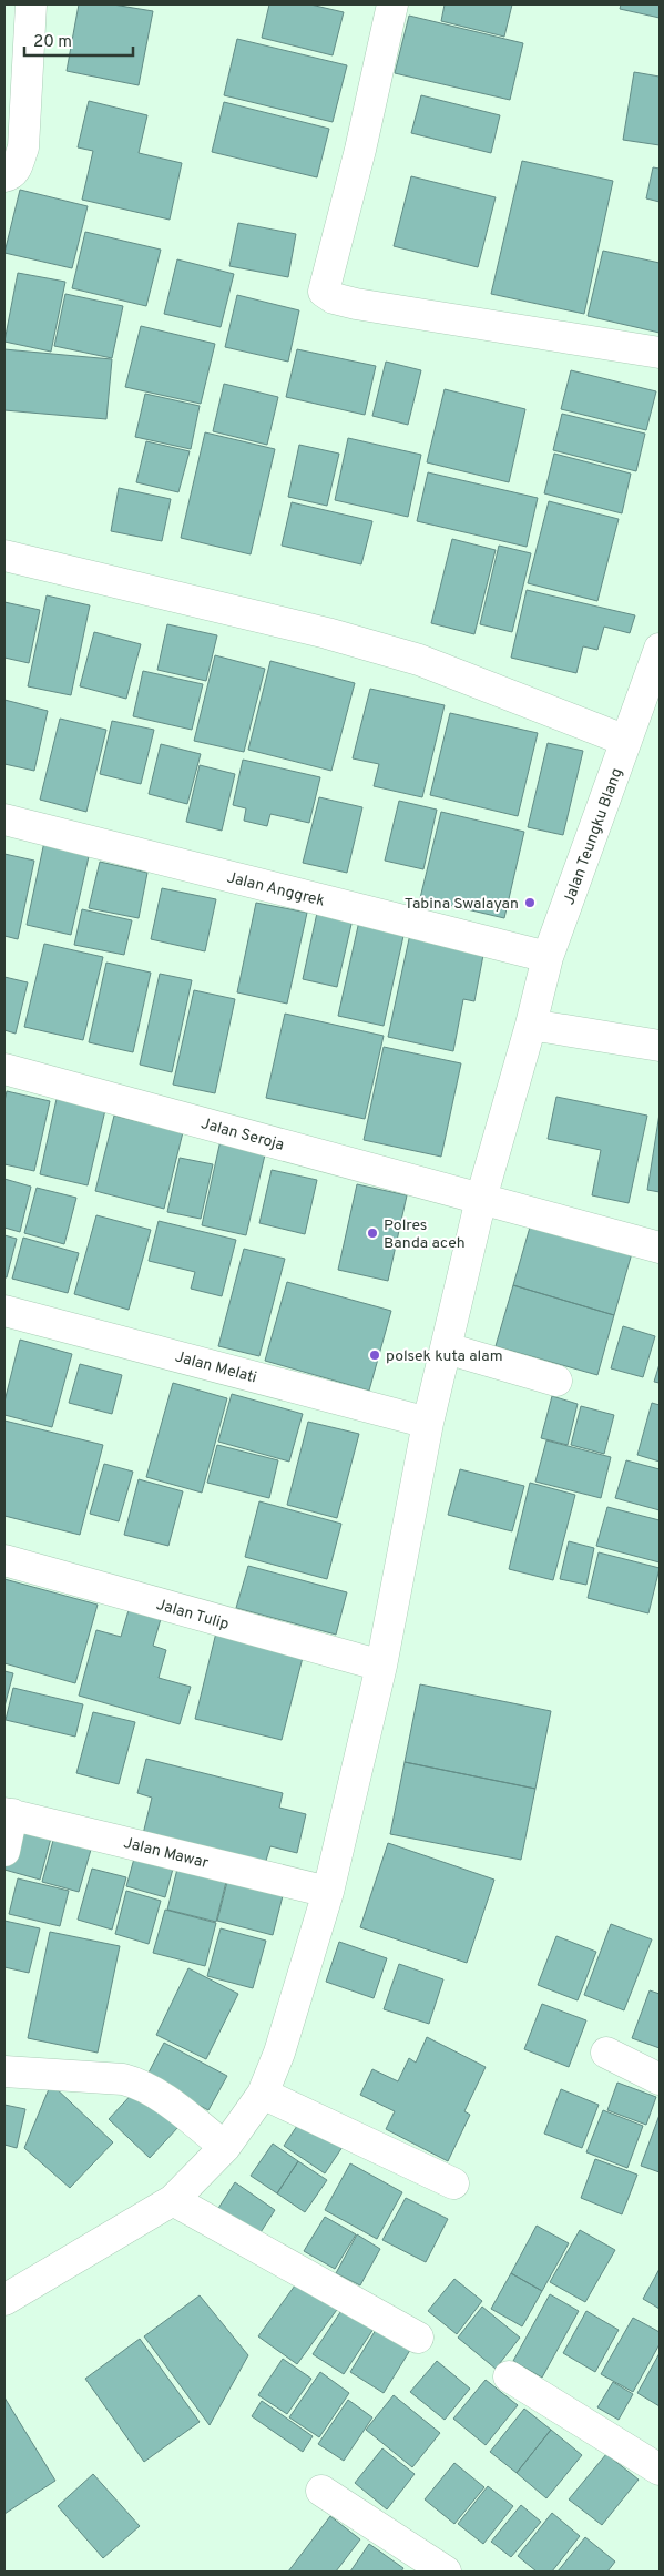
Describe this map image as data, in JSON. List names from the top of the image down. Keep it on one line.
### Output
{"streets":{"street":["Jalan Teungku Blang","Jalan Anggrek","Jalan Seroja","Jalan Melati","Jalan Tulip","Jalan Mawar"]},"crossings":[["Jalan Teungku Blang","Jalan Anggrek"],["Jalan Teungku Blang","Jalan Seroja"],["Jalan Teungku Blang","Jalan Melati"],["Jalan Teungku Blang","Jalan Tulip"],["Jalan Teungku Blang","Jalan Mawar"]],"places":["Tabina Swalayan","Polres Banda aceh","polsek kuta alam"],"scale_bar":"20 m"}
